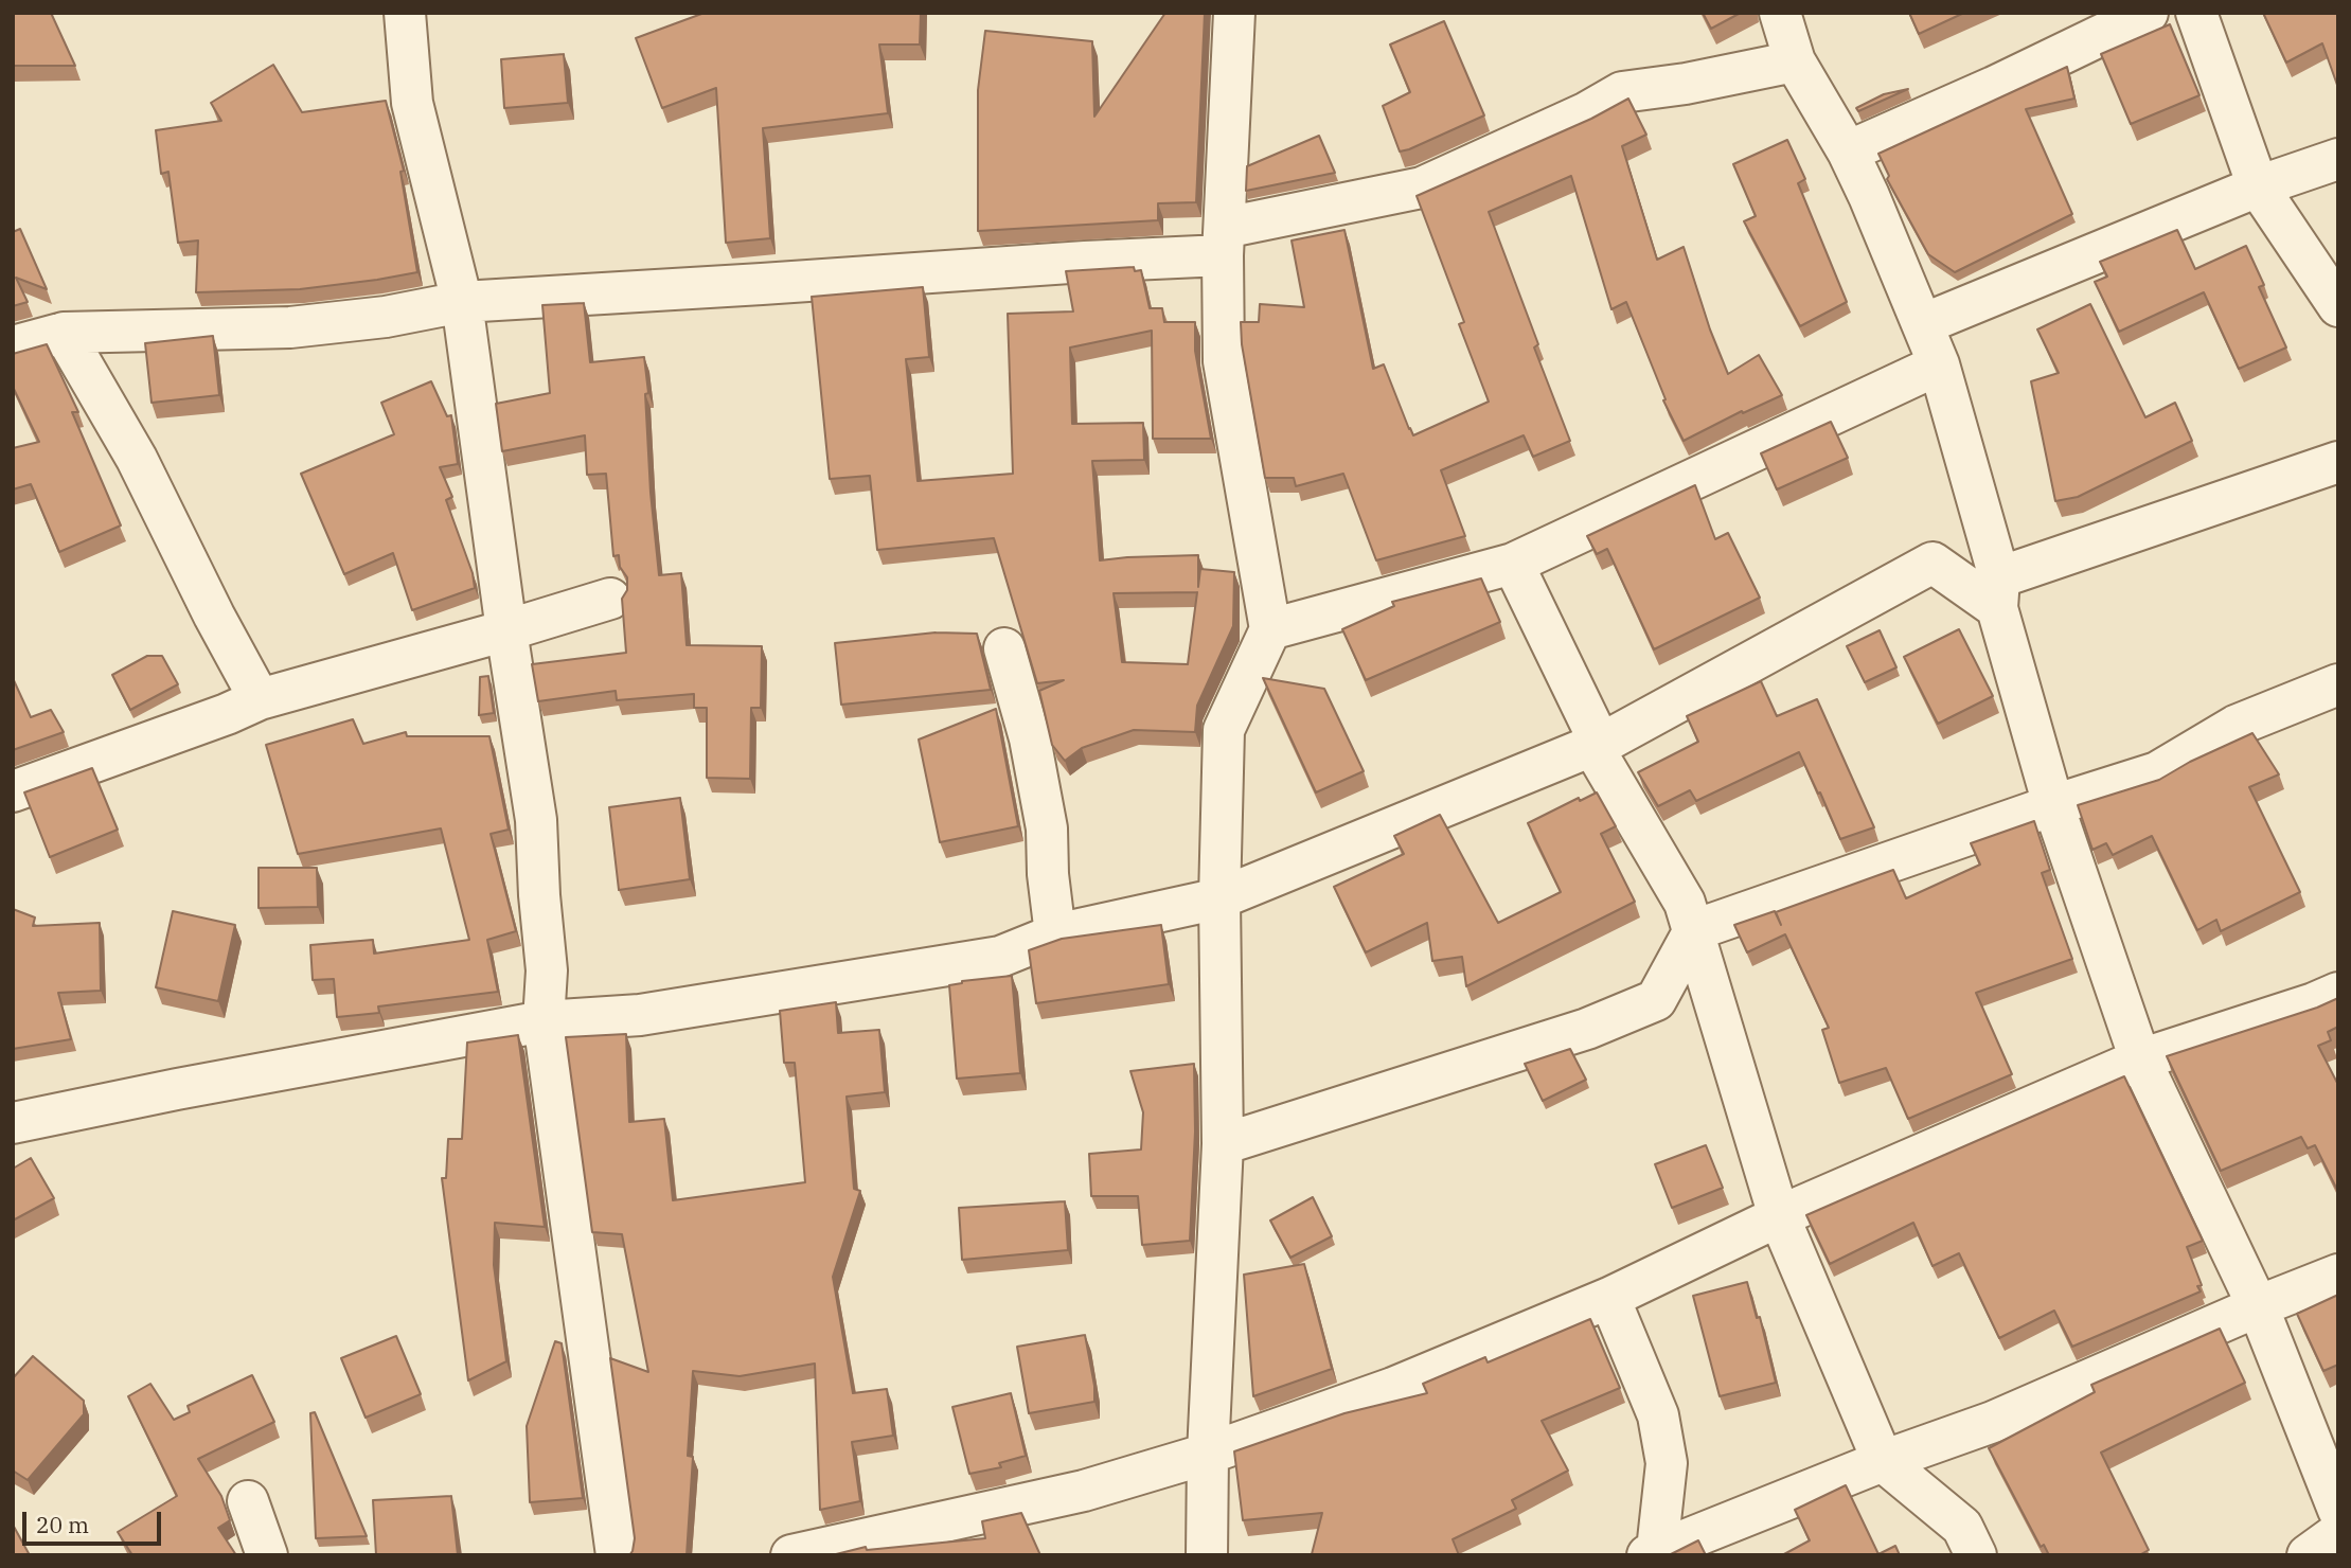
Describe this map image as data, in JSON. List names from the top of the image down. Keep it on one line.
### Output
{"scale_bar":"20 m"}
